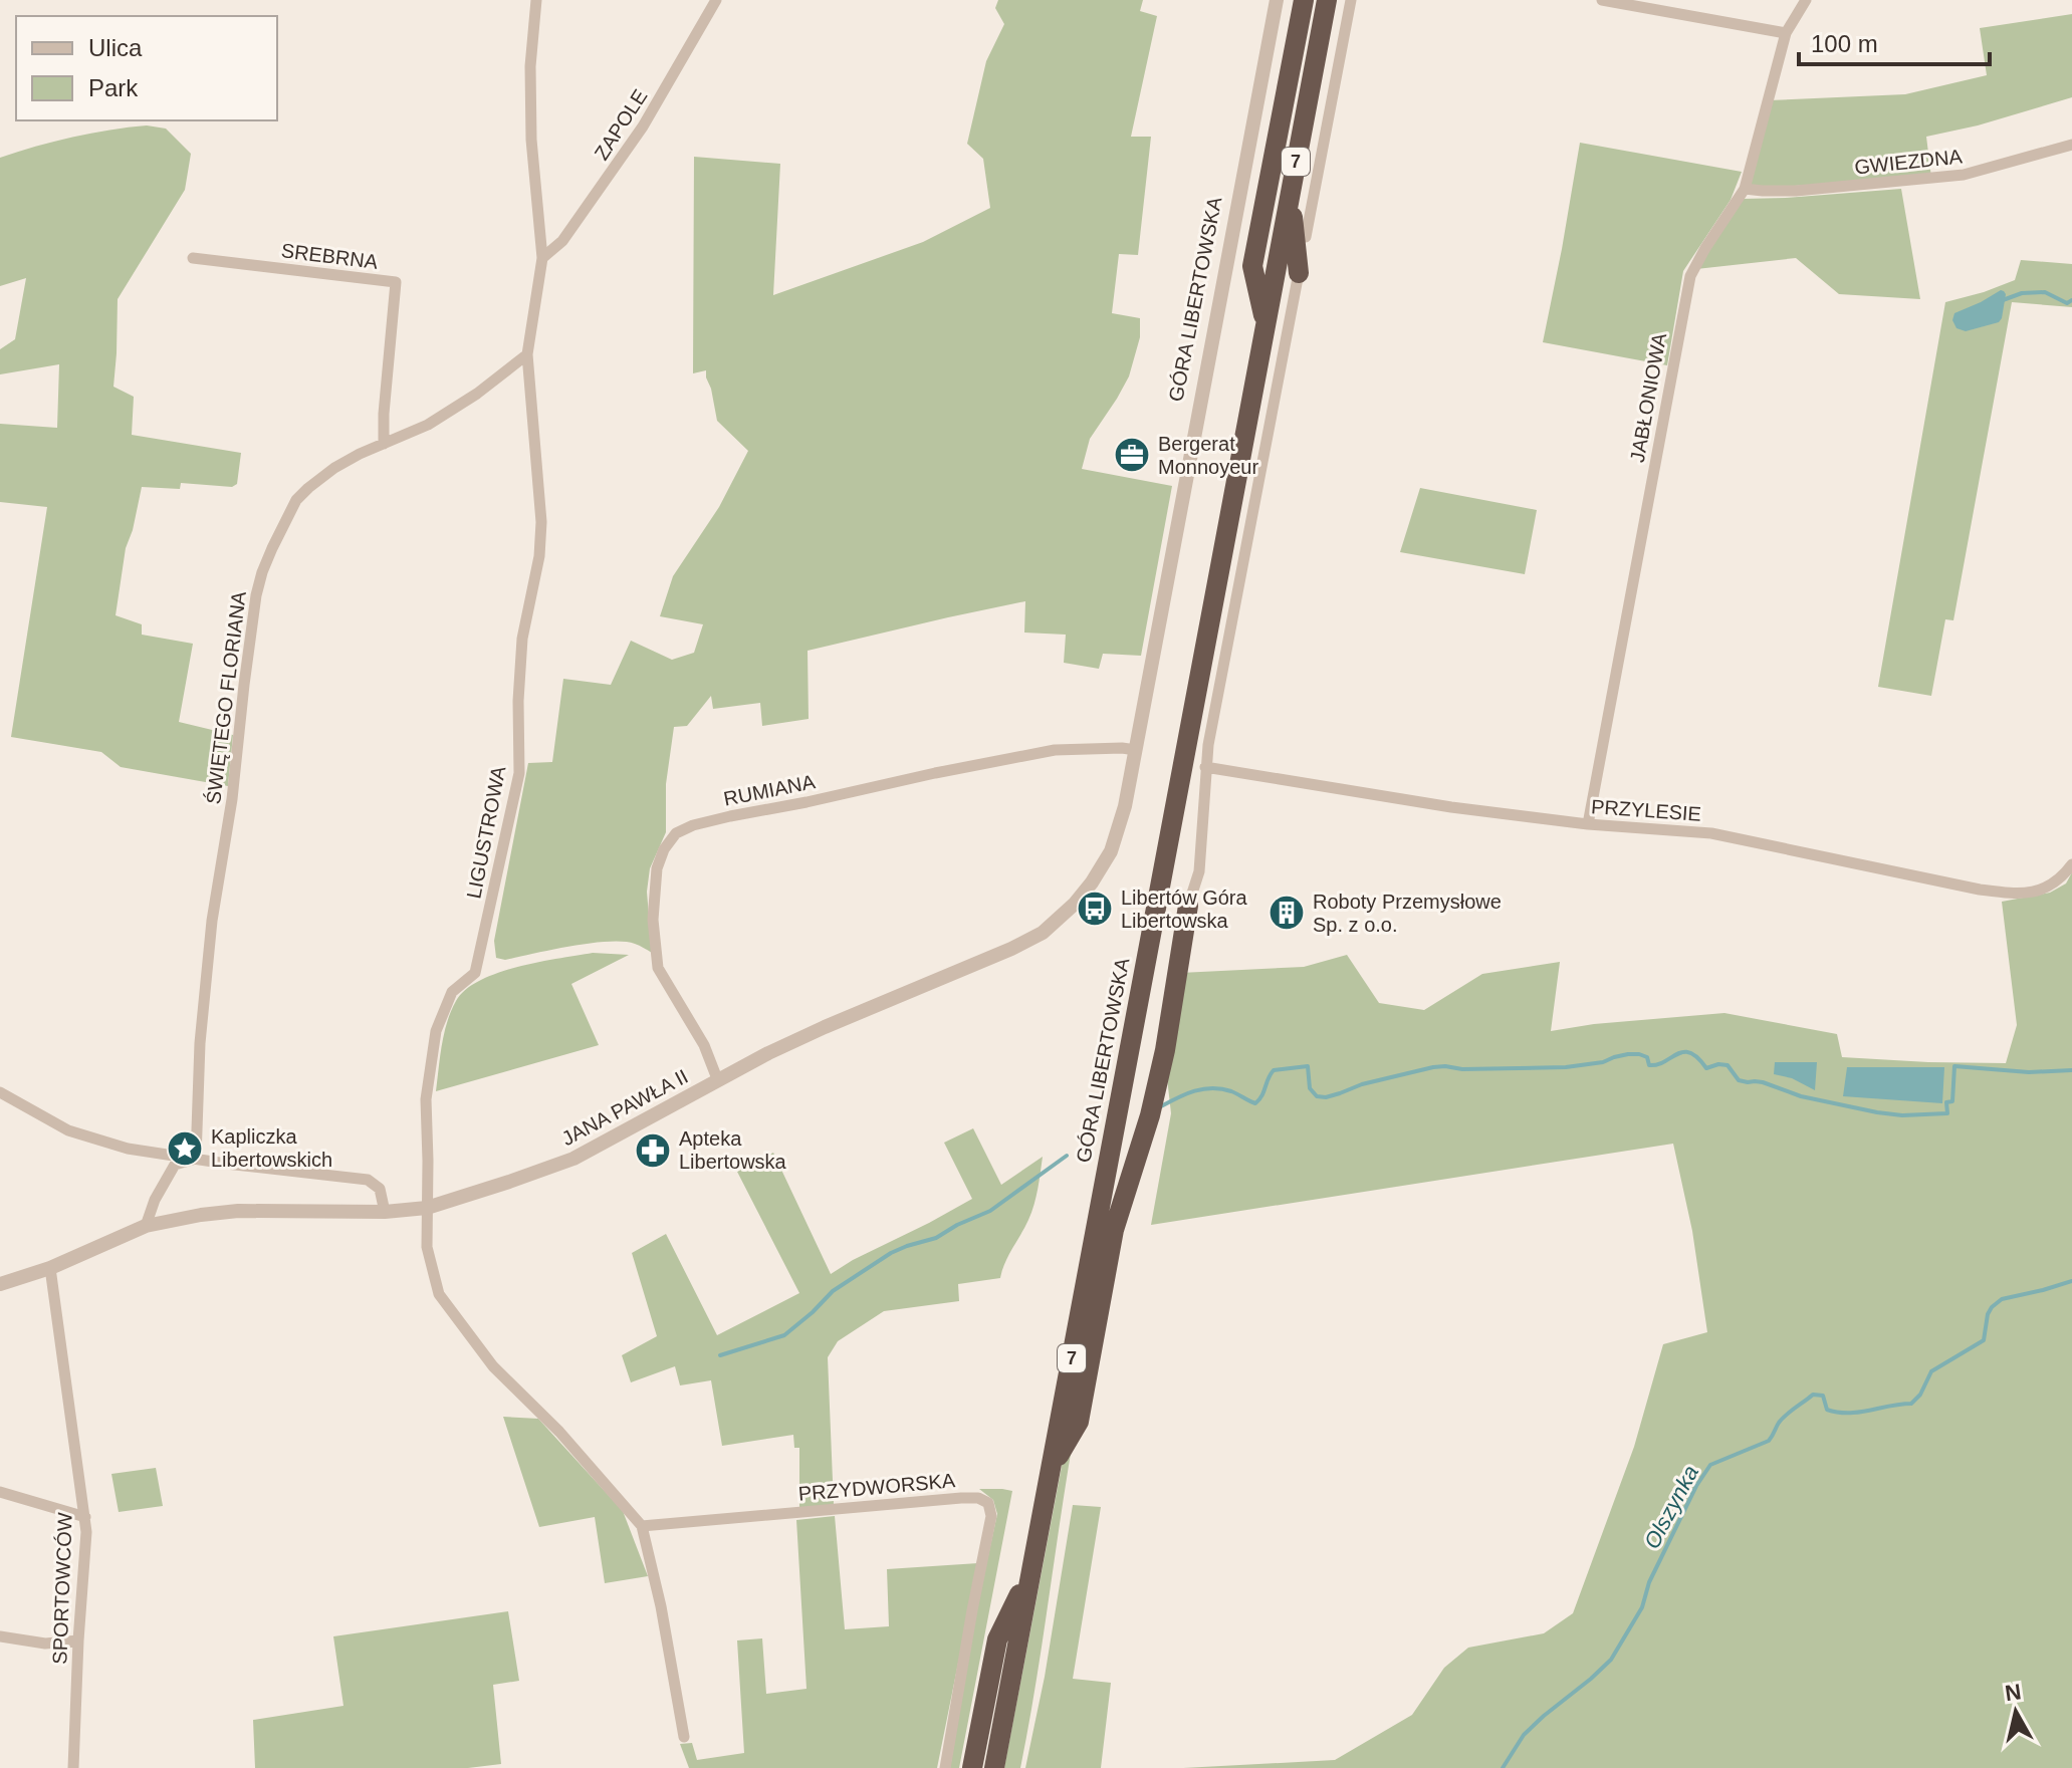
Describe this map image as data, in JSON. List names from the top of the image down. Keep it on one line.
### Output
{"streets":{"highway":["7","GÓRA LIBERTOWSKA"],"street":["ZAPOLE","GWIEZDNA","SREBRNA","JABŁONIOWA","ŚWIĘTEGO FLORIANA","RUMIANA","PRZYLESIE","LIGUSTROWA","JANA PAWŁA II","PRZYDWORSKA","SPORTOWCÓW"]},"crossings":[["7","GÓRA LIBERTOWSKA"],["GWIEZDNA","JABŁONIOWA"],["SREBRNA","ŚWIĘTEGO FLORIANA"],["GÓRA LIBERTOWSKA","RUMIANA"],["GÓRA LIBERTOWSKA","JANA PAWŁA II"],["JABŁONIOWA","PRZYLESIE"],["ŚWIĘTEGO FLORIANA","LIGUSTROWA"],["RUMIANA","JANA PAWŁA II"],["LIGUSTROWA","JANA PAWŁA II"],["JANA PAWŁA II","SPORTOWCÓW"]],"water":["Olszynka"],"places":{"office":["Bergerat Monnoyeur"],"bus stop":["Libertów Góra Libertowska"],"building":["Roboty Przemysłowe Sp. z o.o."],"place":["Kapliczka Libertowskich"],"pharmacy":["Apteka Libertowska"]},"legend":["Ulica","Park"],"scale_bar":"100 m","north":"top"}
